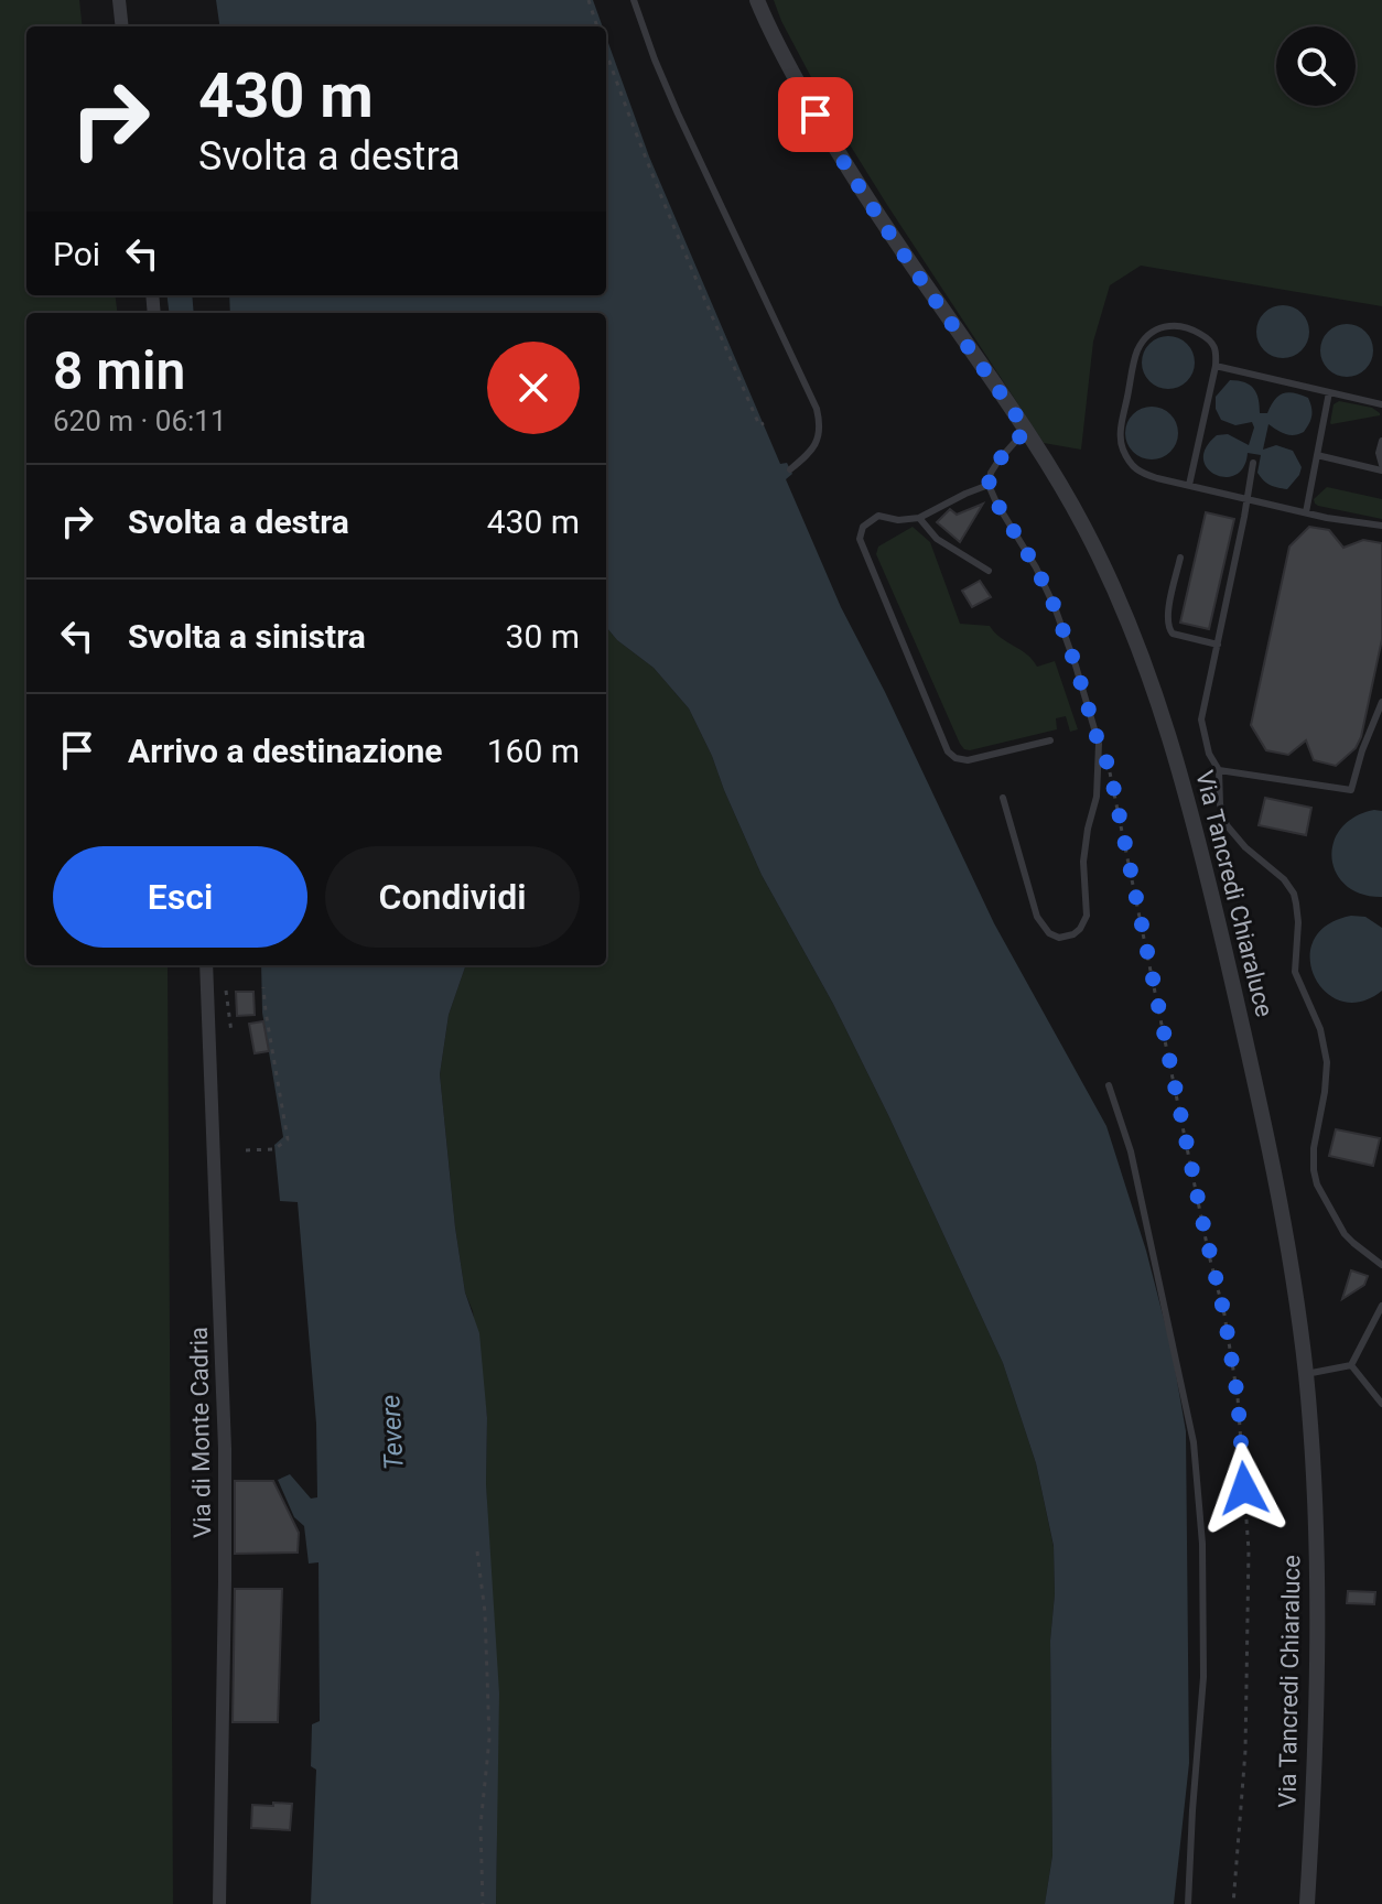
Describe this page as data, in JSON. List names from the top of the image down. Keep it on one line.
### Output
{"streets":{"street":["Via Tancredi Chiaraluce","Via di Monte Cadria"]},"water":["Tevere"],"page":{"turn":["430 m","Svolta a destra"],"then":"Poi","heading":["8 min","620 m · 06:11"],"list":[{"name":"Svolta a destra","value":"430 m"},{"name":"Svolta a sinistra","value":"30 m"},{"name":"Arrivo a destinazione","value":"160 m"}],"buttons":["Esci","Condividi"]}}
